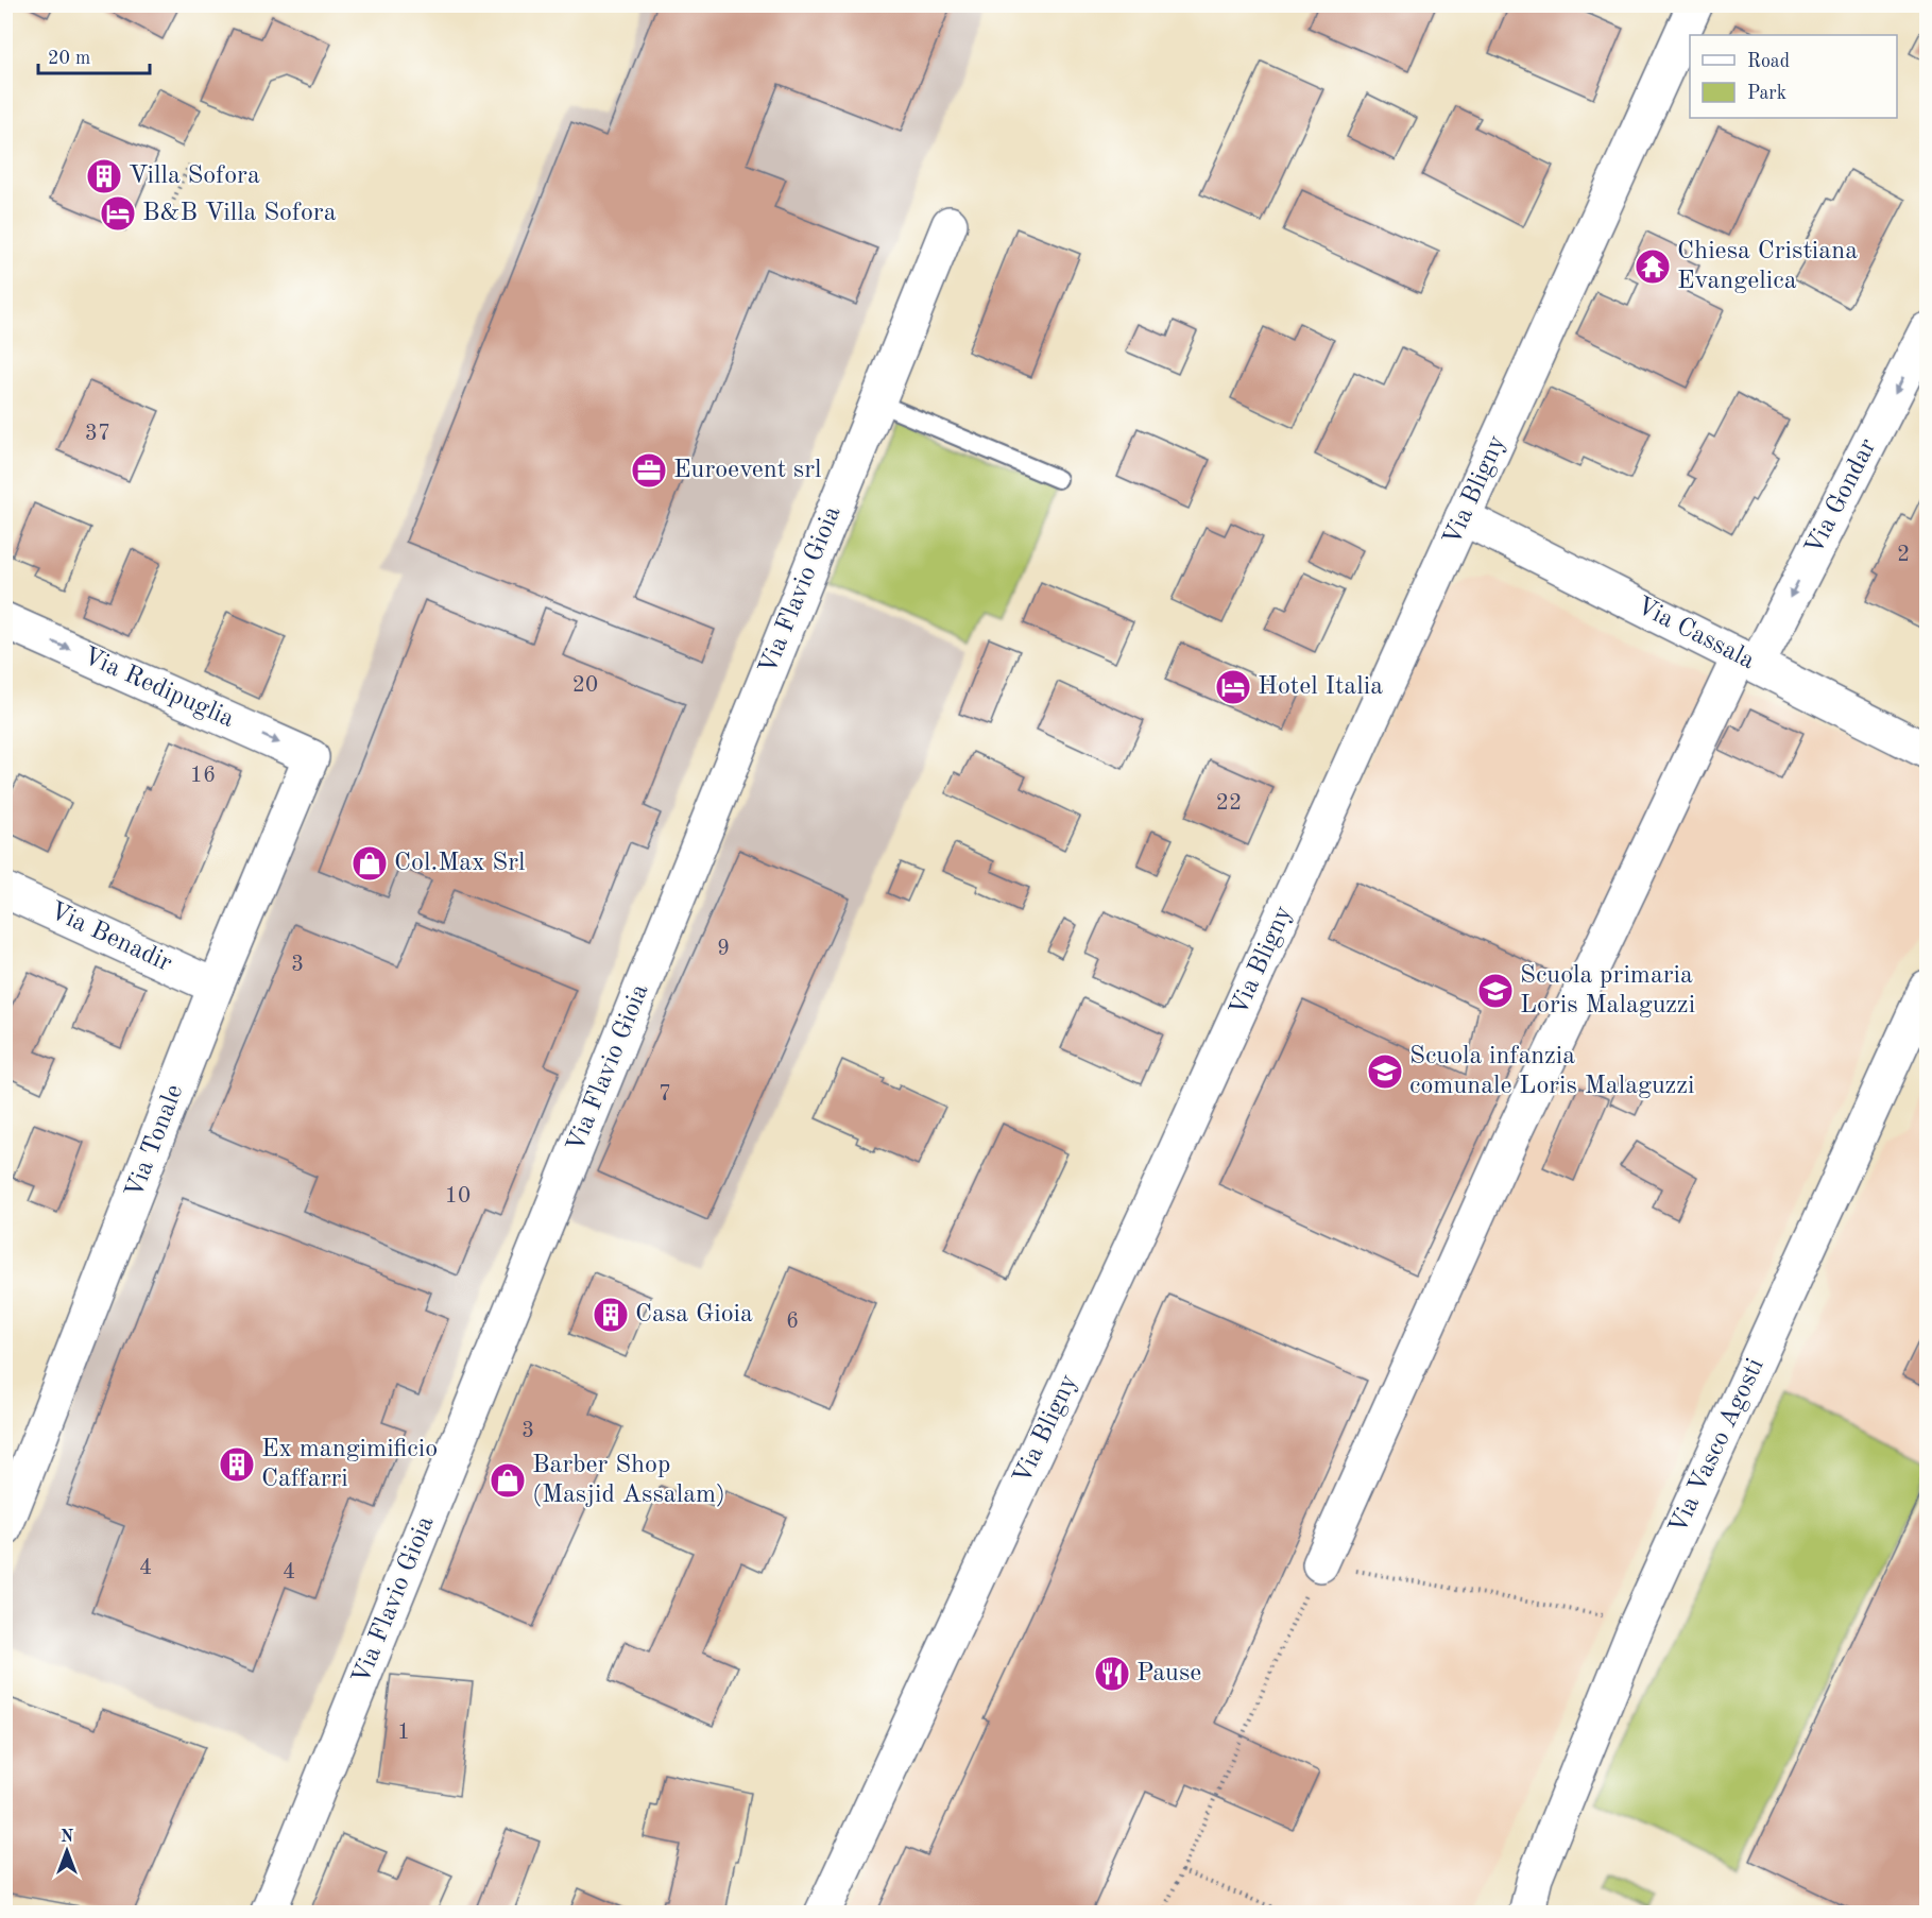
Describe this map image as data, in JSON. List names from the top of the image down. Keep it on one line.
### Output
{"streets":{"street":["Via Bligny","Via Gondar","Via Flavio Gioia","Via Cassala","Via Redipuglia","Via Benadir","Via Tonale","Via Vasco Agosti"]},"crossings":[["Via Bligny","Via Cassala"],["Via Gondar","Via Cassala"],["Via Redipuglia","Via Tonale"],["Via Benadir","Via Tonale"]],"one_way":["Via Redipuglia"],"places":{"building":["Villa Sofora","Casa Gioia","Ex mangimificio Caffarri"],"hotel":["B&B Villa Sofora","Hotel Italia"],"temple":["Chiesa Cristiana Evangelica"],"office":["Euroevent srl"],"shop":["Col.Max Srl","Barber Shop (Masjid Assalam)"],"school or university":["Scuola primaria Loris Malaguzzi","Scuola infanzia comunale Loris Malaguzzi"],"restaurant":["Pause"]},"house_numbers":["37","2","20","16","22","9","3","7","10","6","3","4","4","1"],"legend":["Road","Park"],"scale_bar":"20 m","north":"top"}
